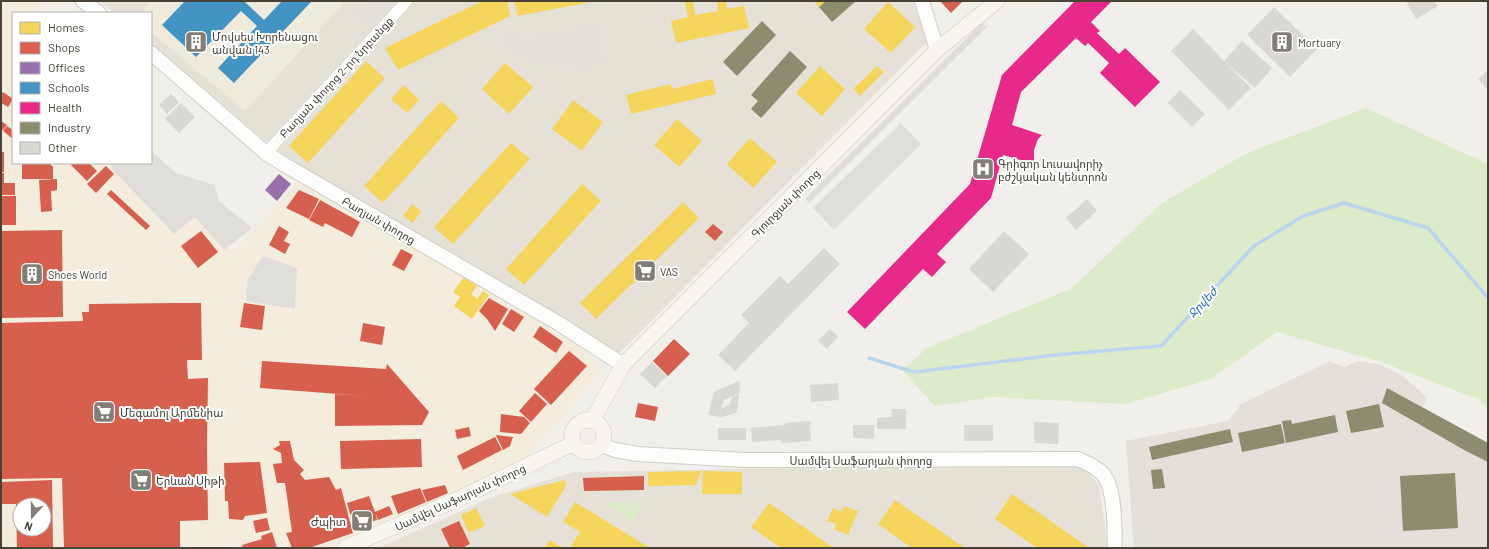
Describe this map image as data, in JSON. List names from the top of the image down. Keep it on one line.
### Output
{"streets":{"main road":["Գյուրջյան փողոց","Սամվել Սաֆարյան փողոց"],"street":["Բաղյան փողոց 2-րդ նրբանցք","Բաղյան փողոց"]},"crossings":[["Բաղյան փողոց 2-րդ նրբանցք","Բաղյան փողոց"],["Գյուրջյան փողոց","Բաղյան փողոց"],["Գյուրջյան փողոց","Սամվել Սաֆարյան փողոց"]],"water":["Ջրվեժ"],"places":{"building":["Մովսես Խորենացու անվան 143","Mortuary","Shoes World"],"hospital":["Գրիգոր Լուսավորիչ բժշկական կենտրոն"],"supermarket":["VAS","Մեգամոլ Արմենիա","Երևան Սիթի","Ժպիտ"]},"legend":["Homes","Shops","Offices","Schools","Health","Industry","Other"],"north":"bottom"}
